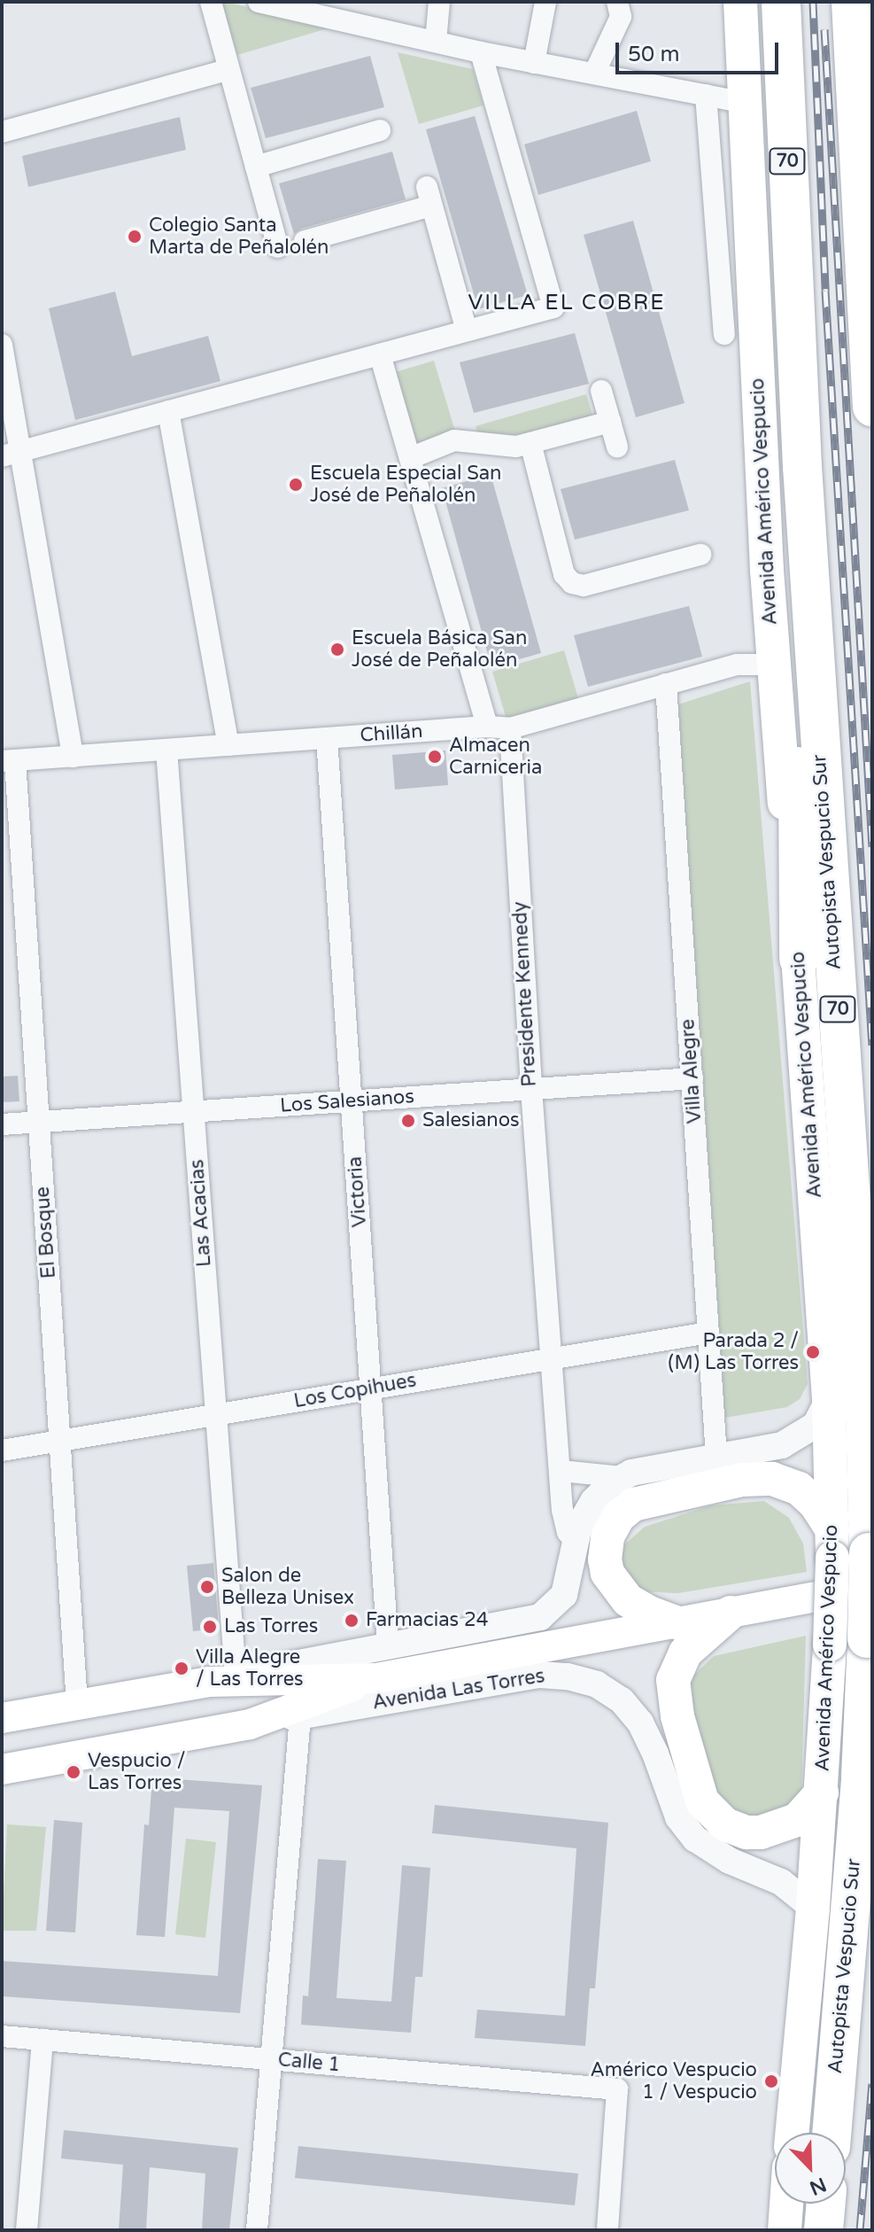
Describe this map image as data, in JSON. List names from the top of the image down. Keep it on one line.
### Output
{"streets":{"highway":["70","Autopista Vespucio Sur"],"main road":["Avenida Américo Vespucio","Avenida Las Torres"],"street":["Chillán","Presidente Kennedy","Villa Alegre","Los Salesianos","Victoria","Las Acacias","El Bosque","Los Copihues","Calle 1"]},"crossings":[["Avenida Américo Vespucio","Chillán"],["Avenida Américo Vespucio","Autopista Vespucio Sur"],["Avenida Américo Vespucio","Avenida Las Torres"],["Chillán","Presidente Kennedy"],["Chillán","Villa Alegre"],["Chillán","Victoria"],["Chillán","Las Acacias"],["Chillán","El Bosque"],["Autopista Vespucio Sur","Avenida Las Torres"],["Presidente Kennedy","Los Salesianos"],["Presidente Kennedy","Los Copihues"],["Presidente Kennedy","Avenida Las Torres"],["Villa Alegre","Los Salesianos"],["Villa Alegre","Los Copihues"],["Villa Alegre","Avenida Las Torres"],["Los Salesianos","Victoria"],["Los Salesianos","Las Acacias"],["Los Salesianos","El Bosque"],["Victoria","Los Copihues"],["Victoria","Avenida Las Torres"],["Las Acacias","Los Copihues"],["Las Acacias","Avenida Las Torres"],["El Bosque","Los Copihues"],["El Bosque","Avenida Las Torres"]],"districts":["VILLA EL COBRE"],"places":["Colegio Santa Marta de Peñalolén","Escuela Especial San José de Peñalolén","Escuela Básica San José de Peñalolén","Almacen Carniceria","Salesianos","Parada 2 / (M) Las Torres","Salon de Belleza Unisex","Farmacias 24","Las Torres","Villa Alegre / Las Torres","Vespucio / Las Torres","Américo Vespucio 1 / Vespucio"],"scale_bar":"50 m","north":"bottom right"}
